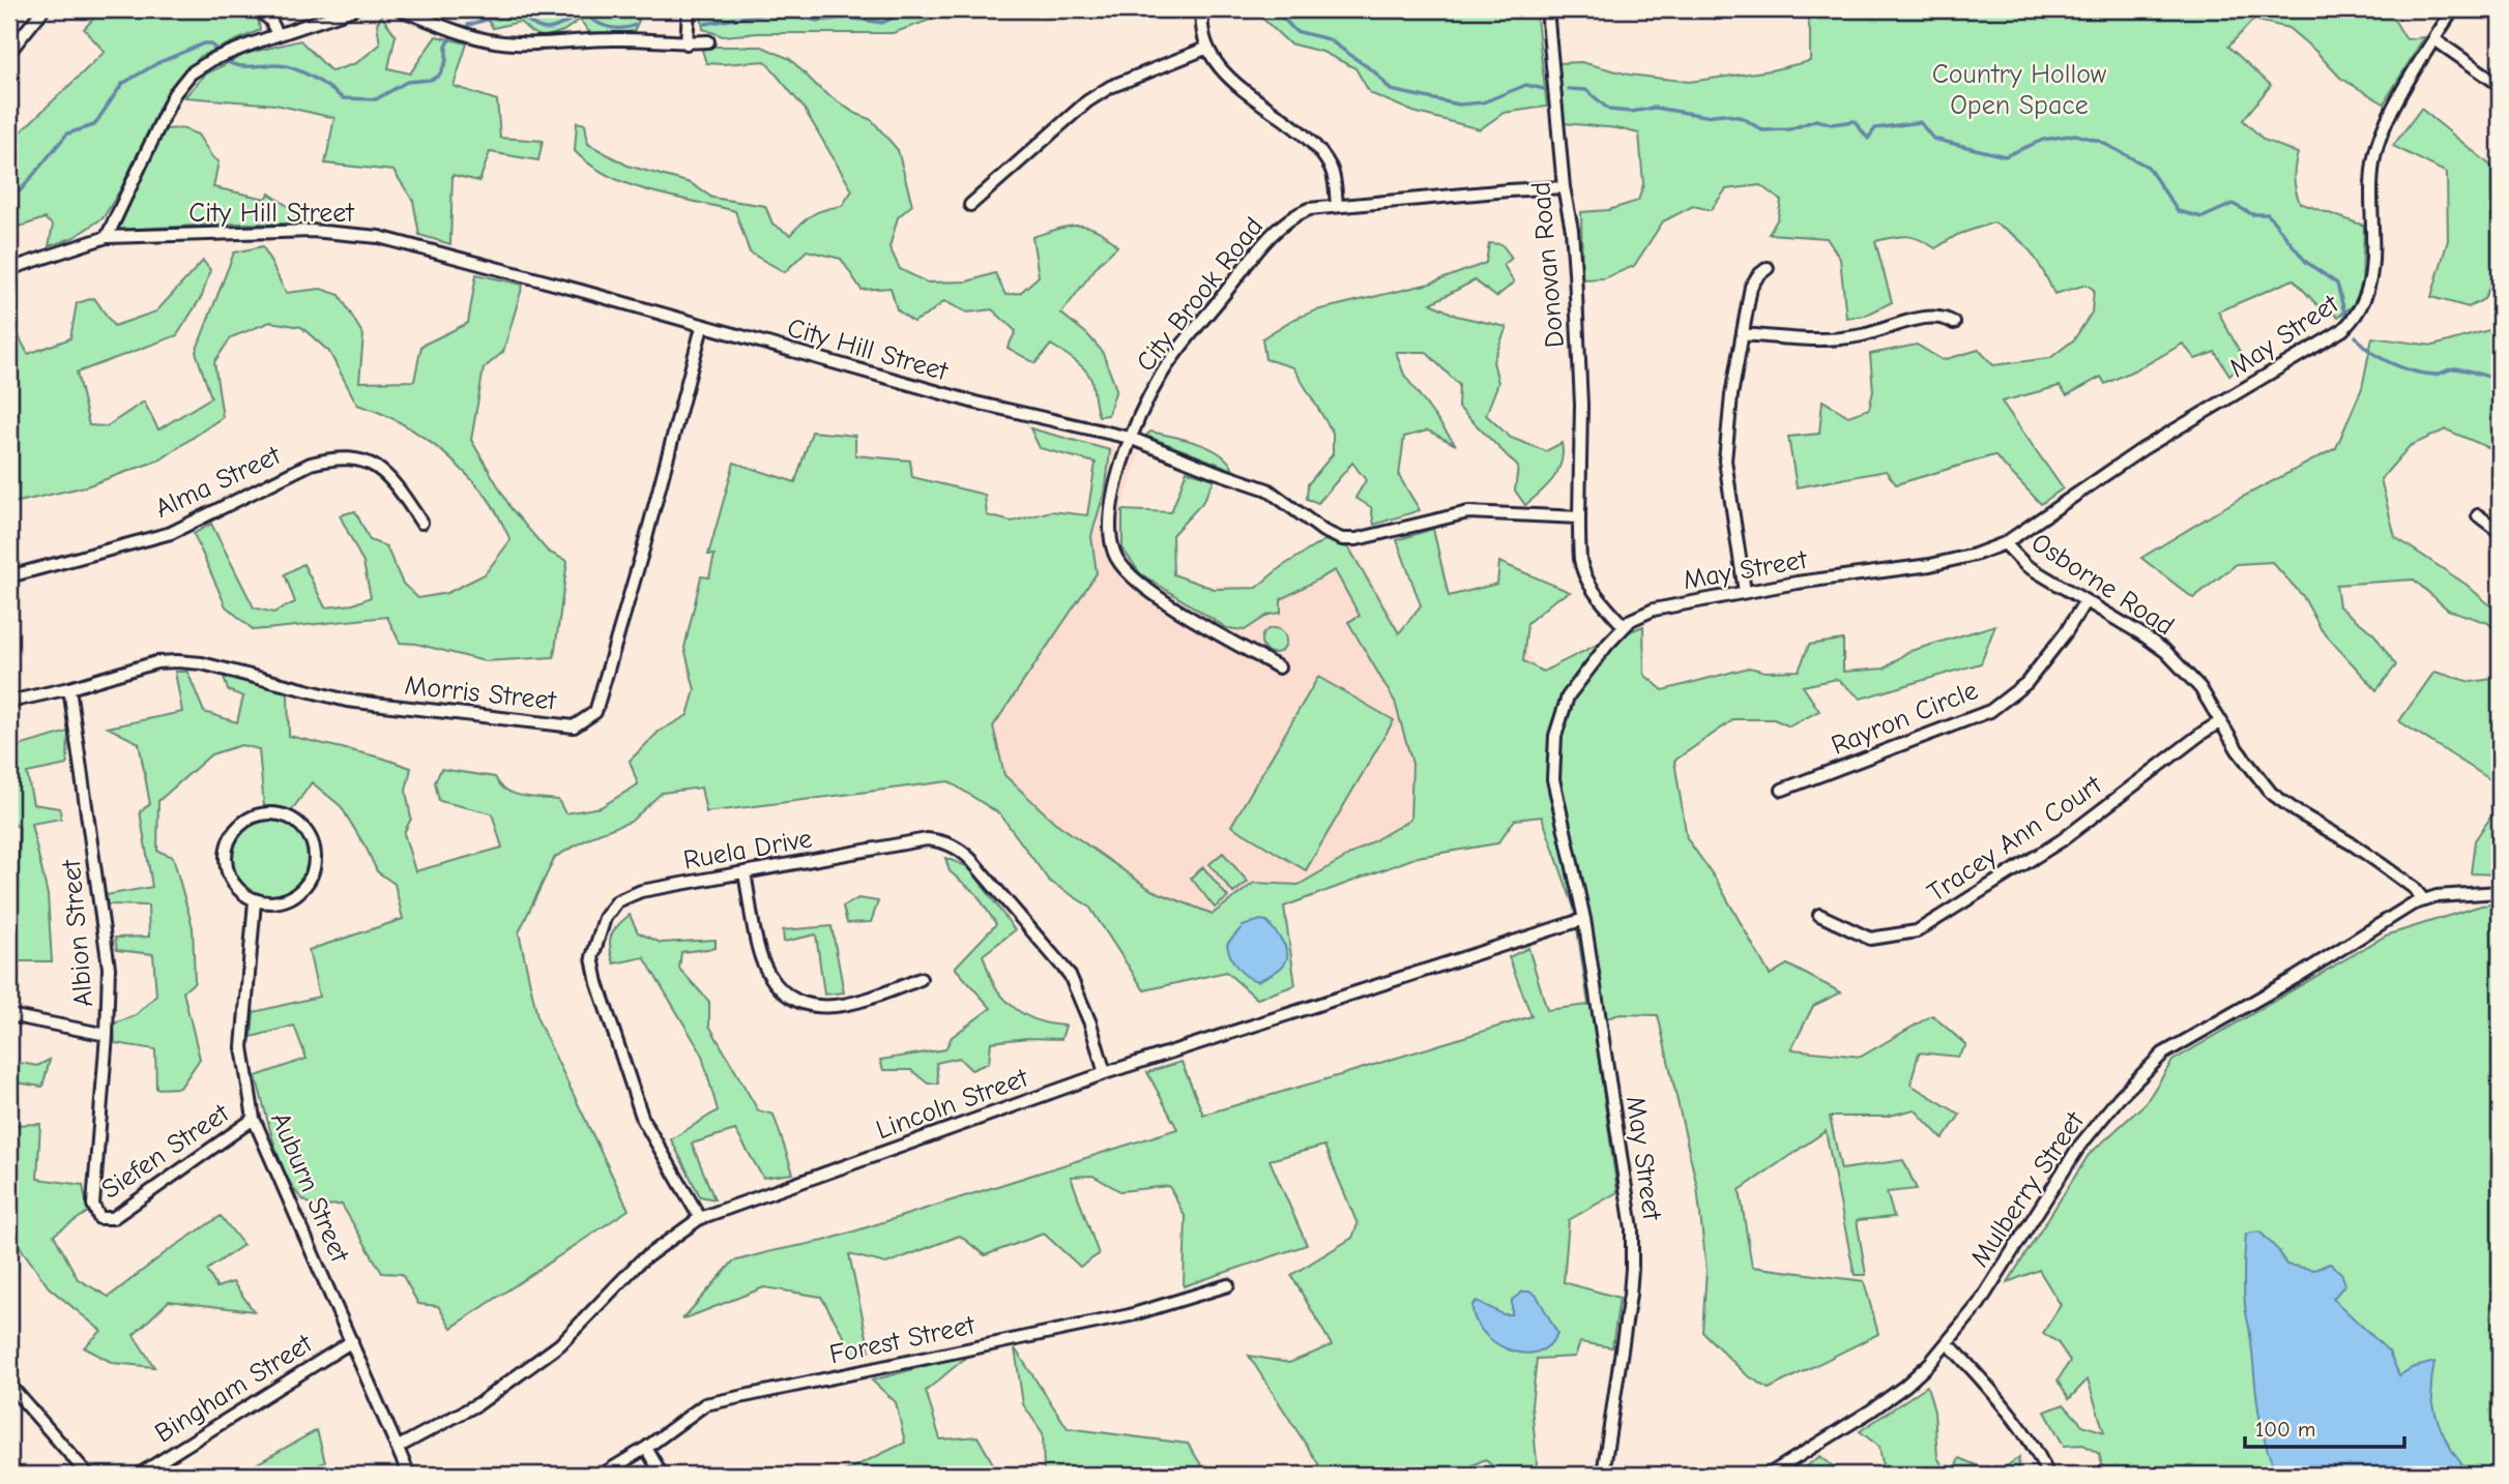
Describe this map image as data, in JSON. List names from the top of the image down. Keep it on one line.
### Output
{"streets":{"street":["City Hill Street","Donovan Road","City Brook Road","May Street","Alma Street","Osborne Road","Morris Street","Rayron Circle","Tracey Ann Court","Ruela Drive","Albion Street","Lincoln Street","Siefen Street","Auburn Street","Mulberry Street","Forest Street","Bingham Street"]},"crossings":[["City Hill Street","Donovan Road"],["City Hill Street","City Brook Road"],["City Hill Street","Morris Street"],["Donovan Road","City Brook Road"],["May Street","Osborne Road"],["May Street","Lincoln Street"],["Osborne Road","Rayron Circle"],["Osborne Road","Tracey Ann Court"],["Osborne Road","Mulberry Street"],["Morris Street","Albion Street"],["Ruela Drive","Lincoln Street"],["Albion Street","Siefen Street"],["Lincoln Street","Auburn Street"],["Siefen Street","Auburn Street"],["Auburn Street","Bingham Street"]],"parks":["Country Hollow Open Space"],"scale_bar":"100 m"}
